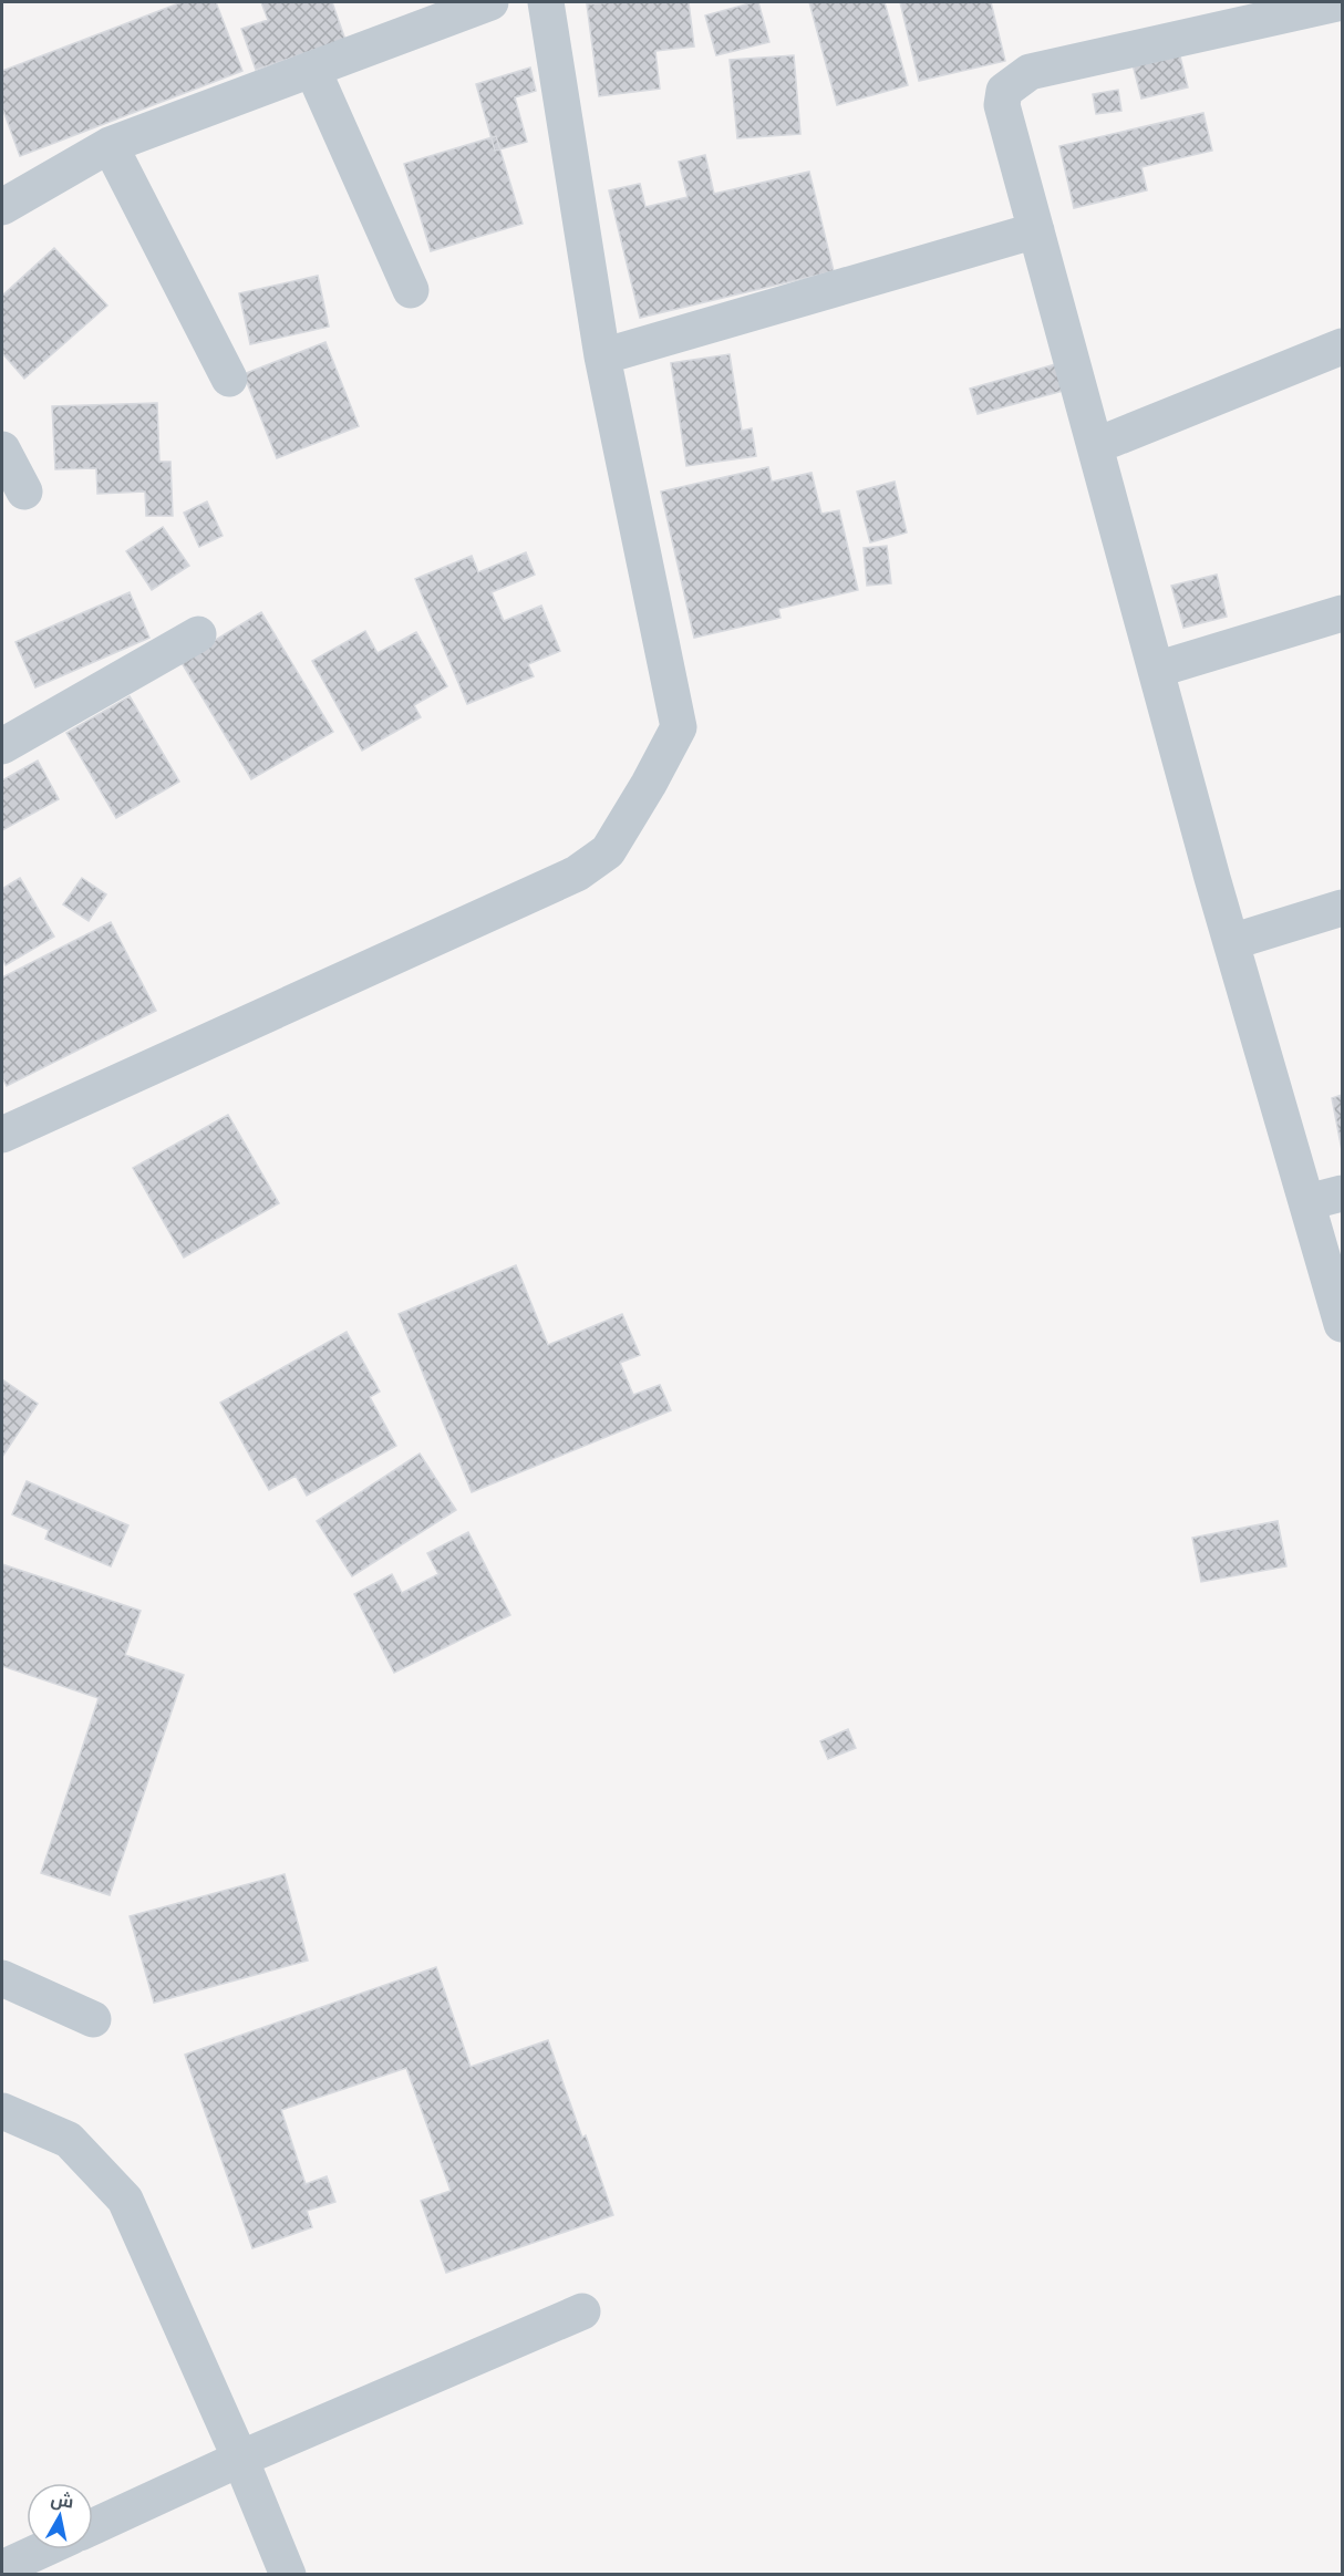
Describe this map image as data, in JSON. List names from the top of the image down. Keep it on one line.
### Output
{"north":"top"}
